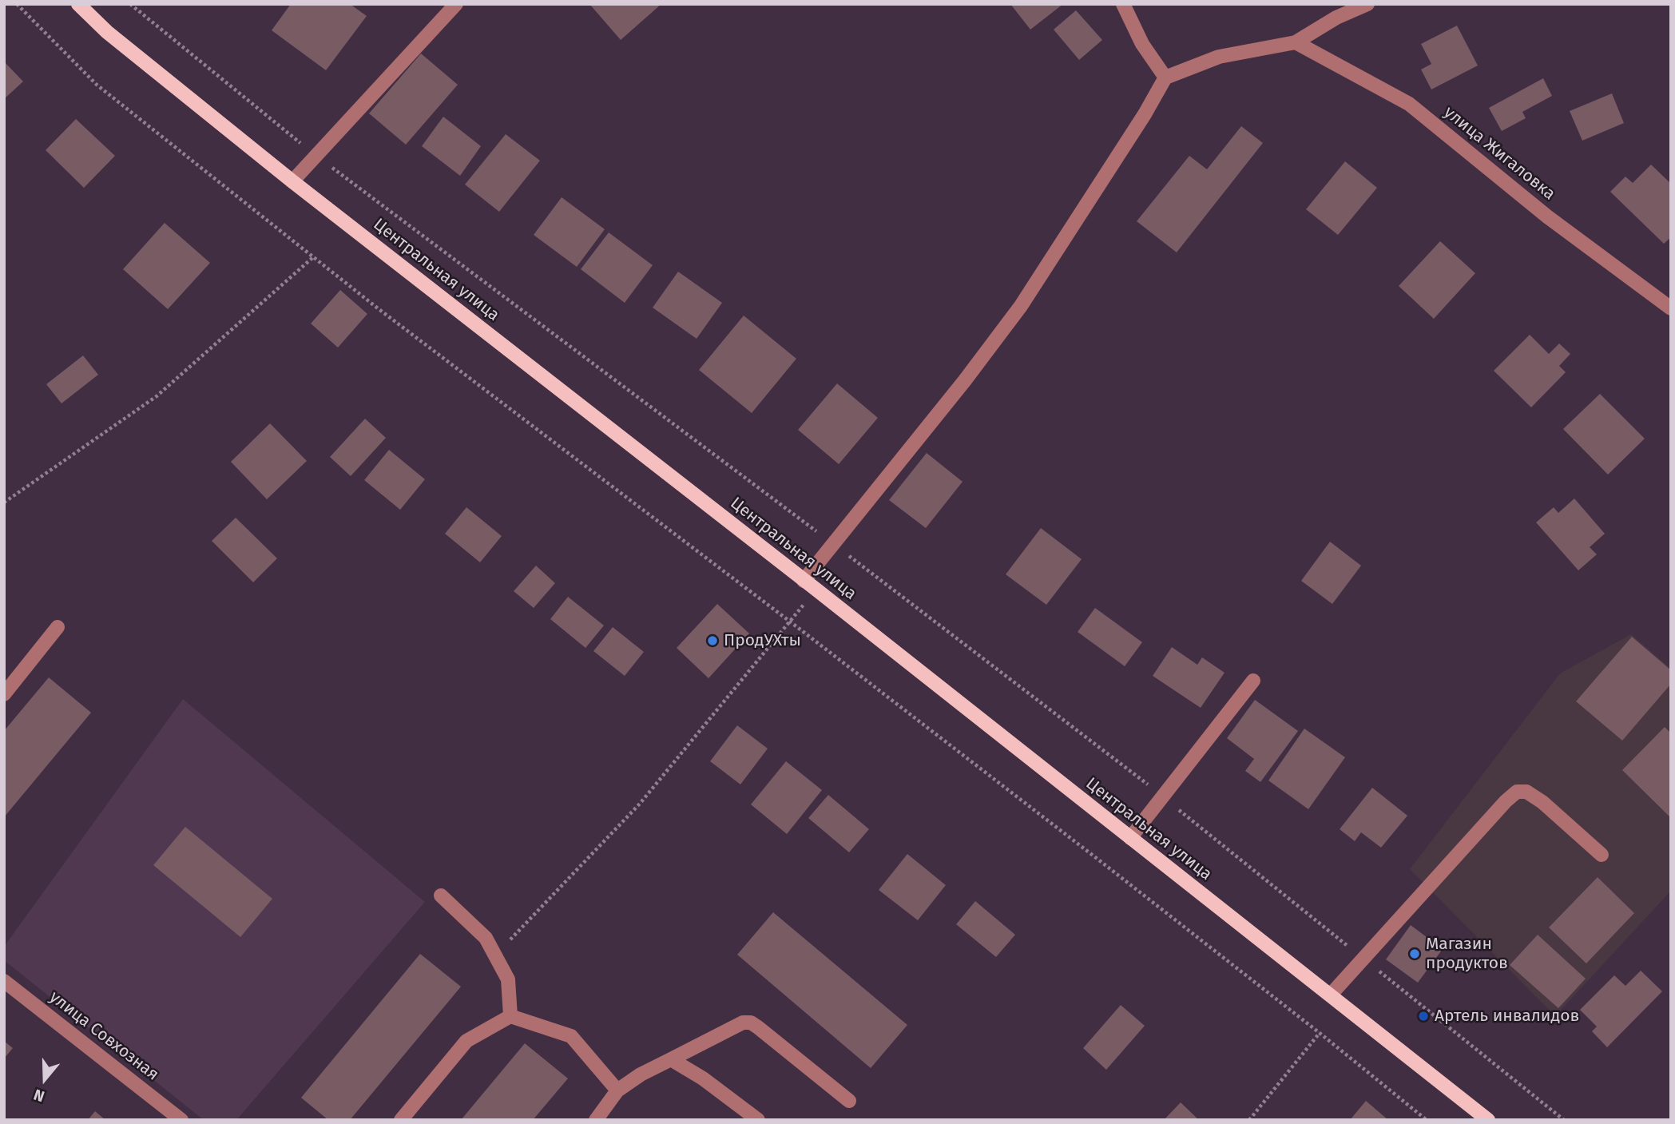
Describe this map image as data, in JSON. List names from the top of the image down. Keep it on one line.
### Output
{"streets":{"main road":["Центральная улица"],"street":["улица Жигаловка","улица Совхозная"]},"places":["ПродУХты","Магазин продуктов","Артель инвалидов"],"north":"bottom"}
